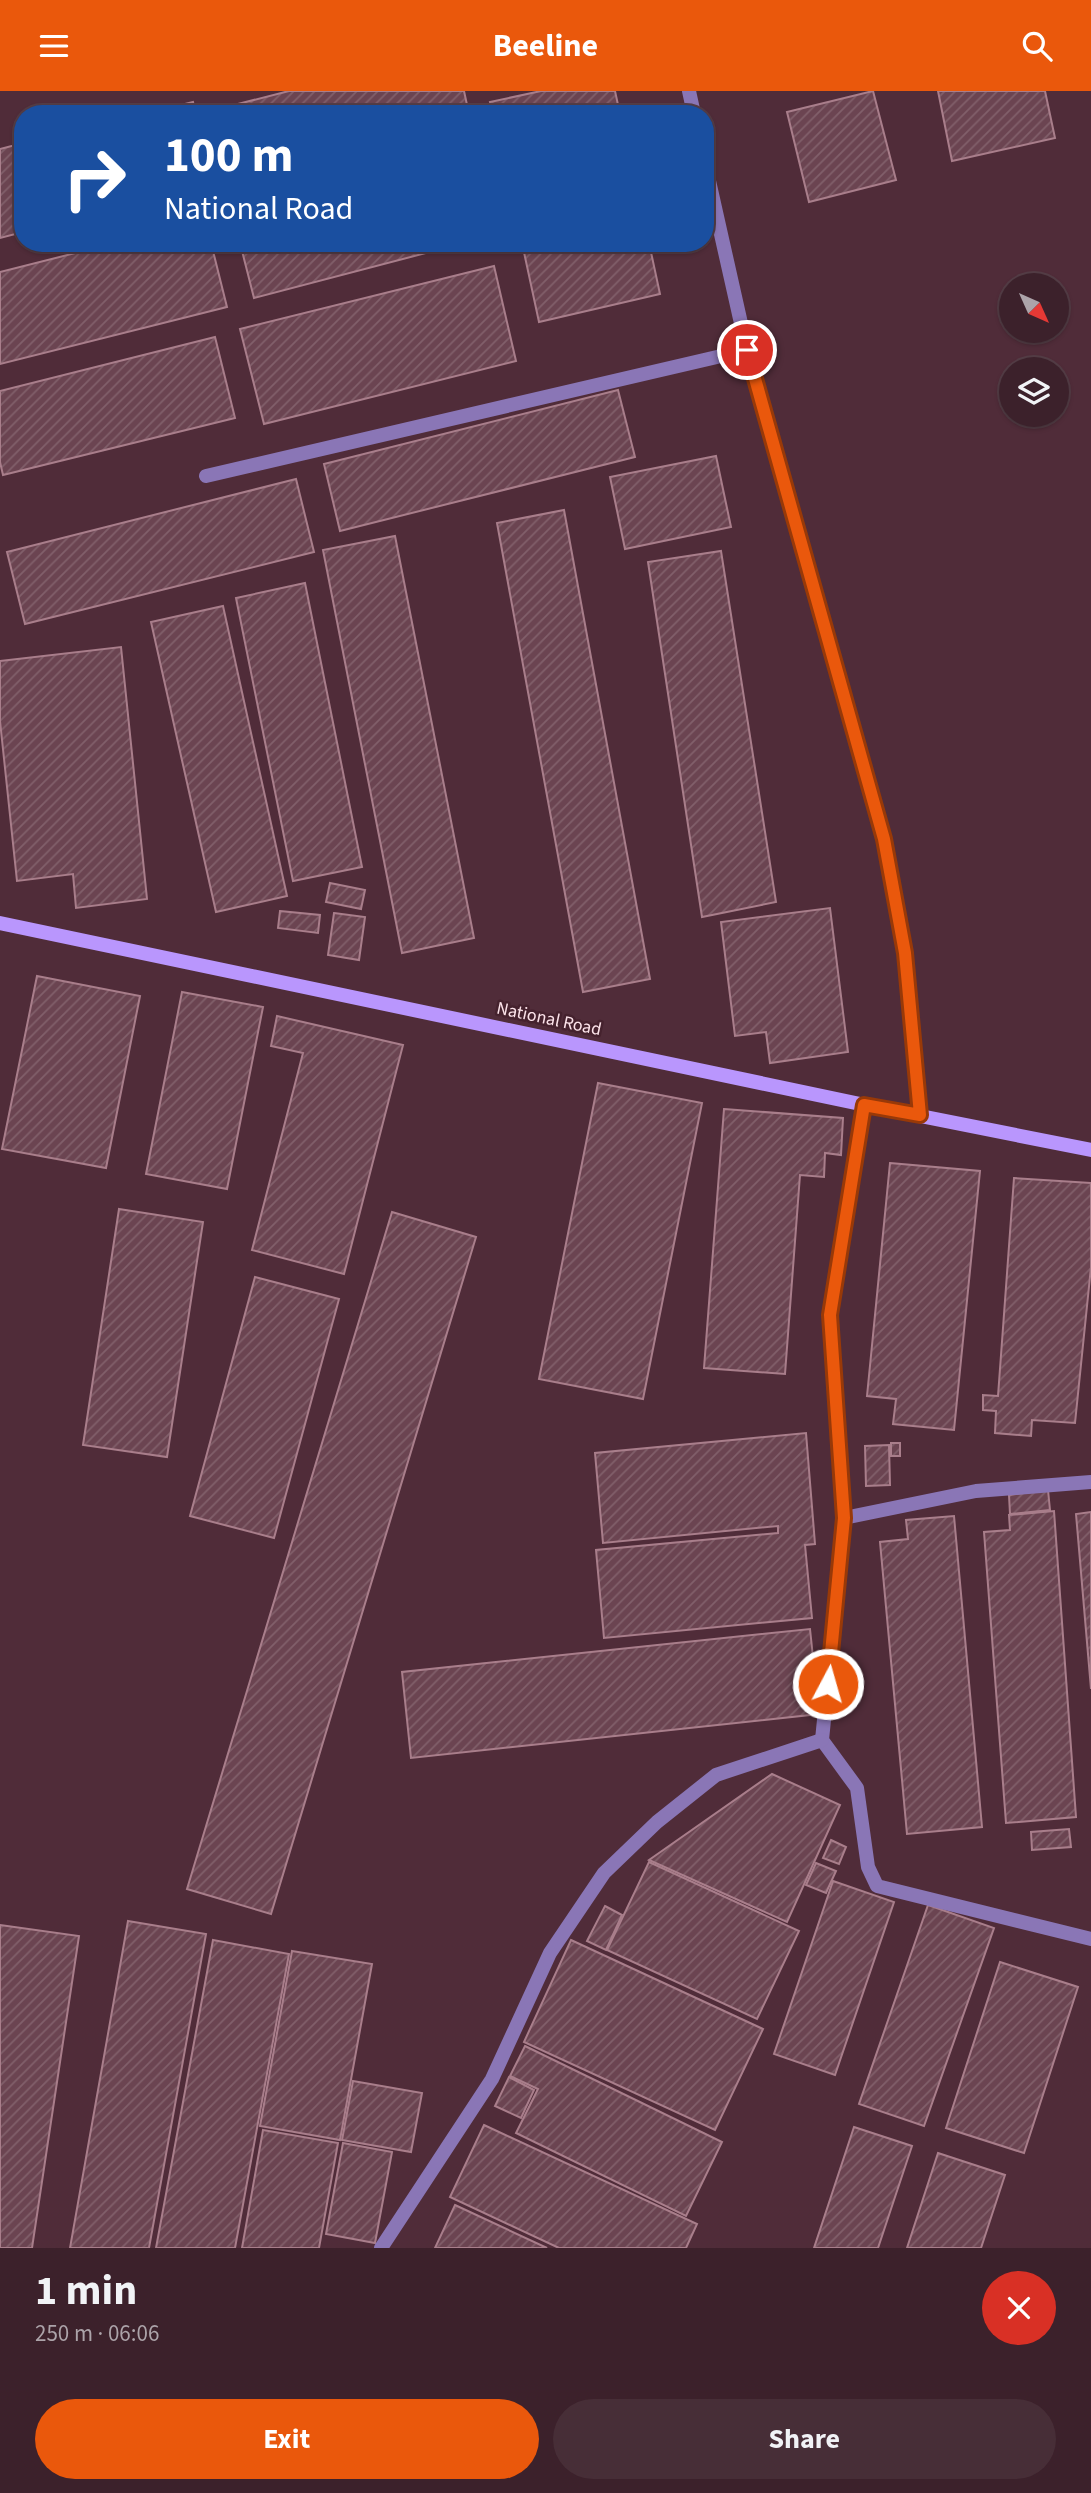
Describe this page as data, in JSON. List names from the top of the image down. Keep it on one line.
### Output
{"streets":{"main road":["National Road"]},"north":"bottom right","page":{"header":"Beeline","turn":["100 m","National Road"],"heading":["1 min","250 m · 06:06"],"buttons":["Exit","Share"]}}
